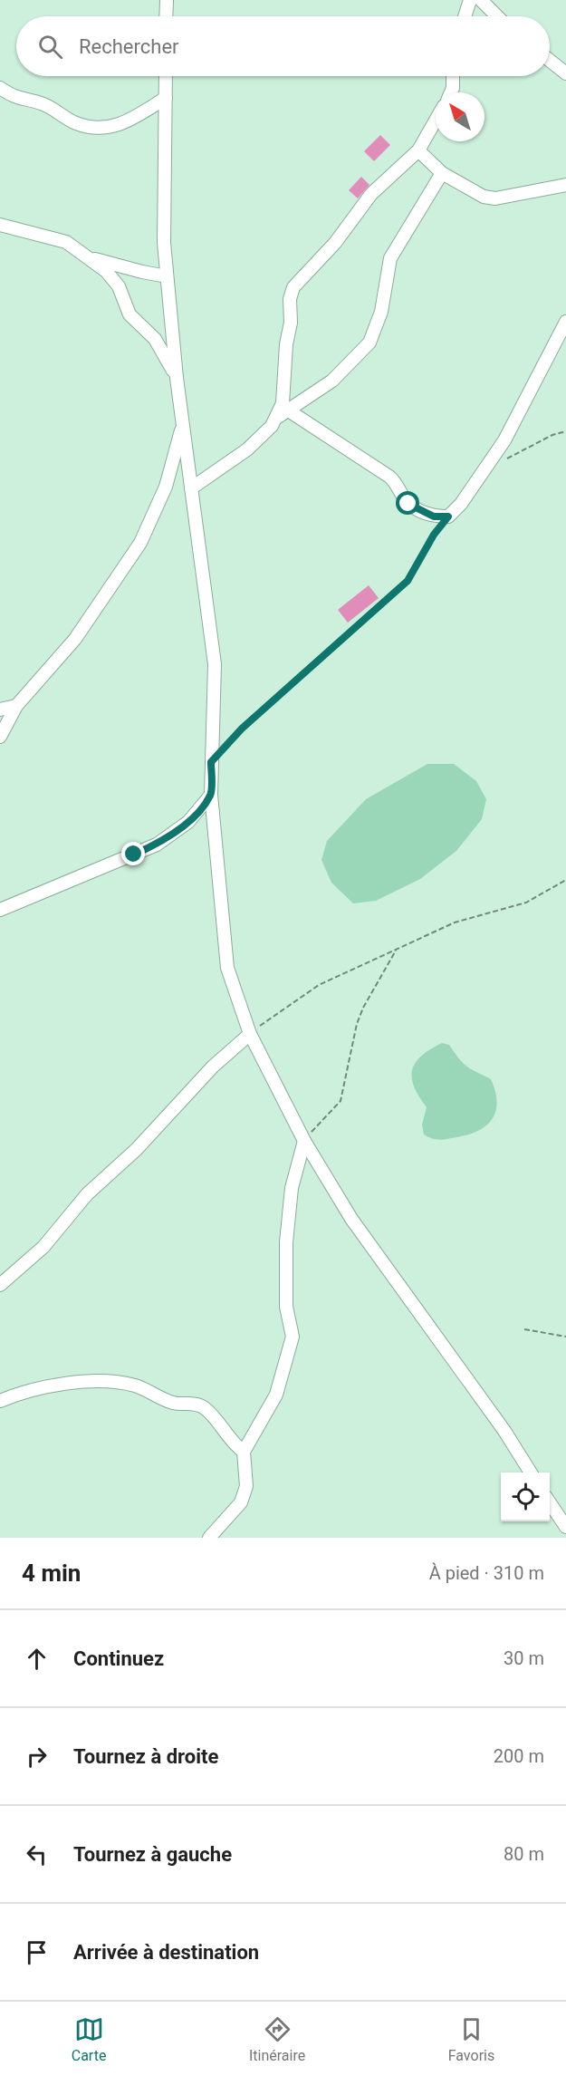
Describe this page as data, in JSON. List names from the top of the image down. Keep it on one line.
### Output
{"north":"top left","page":{"search":"Rechercher","heading":["4 min","À pied · 310 m"],"list":[["Continuez","30 m"],["Tournez à droite","200 m"],["Tournez à gauche","80 m"],"Arrivée à destination"],"nav":["Carte","Itinéraire","Favoris"]}}
